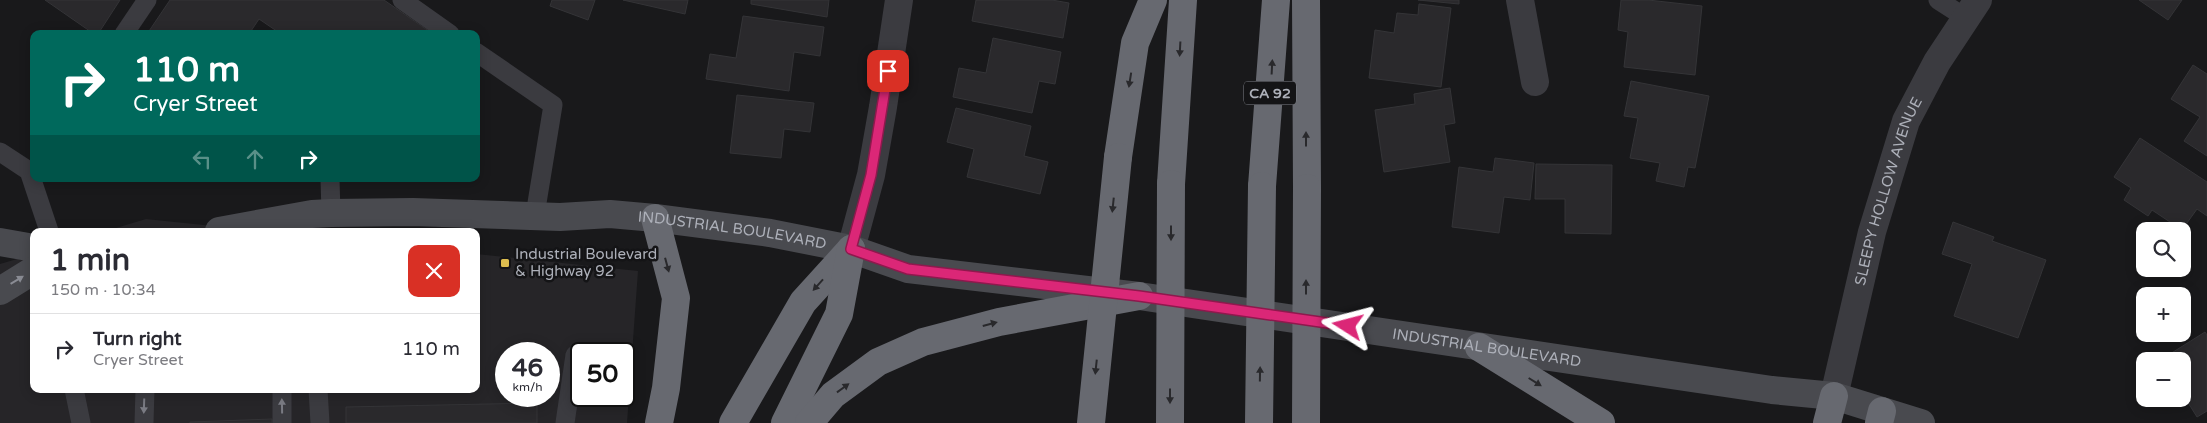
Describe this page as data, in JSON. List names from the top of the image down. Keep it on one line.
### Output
{"streets":{"highway":["CA 92"],"main road":["INDUSTRIAL BOULEVARD"],"street":["SLEEPY HOLLOW AVENUE"]},"crossings":[["SLEEPY HOLLOW AVENUE","INDUSTRIAL BOULEVARD"]],"places":{"transit":["Industrial Boulevard & Highway 92"]},"page":{"turn":["110 m","Cryer Street"],"map_buttons":["+","−"],"heading":["1 min","150 m · 10:34"],"list":[{"name":"Turn right","note":"Cryer Street","value":"110 m"}],"speed":"46 km/h","limit":"50"}}
